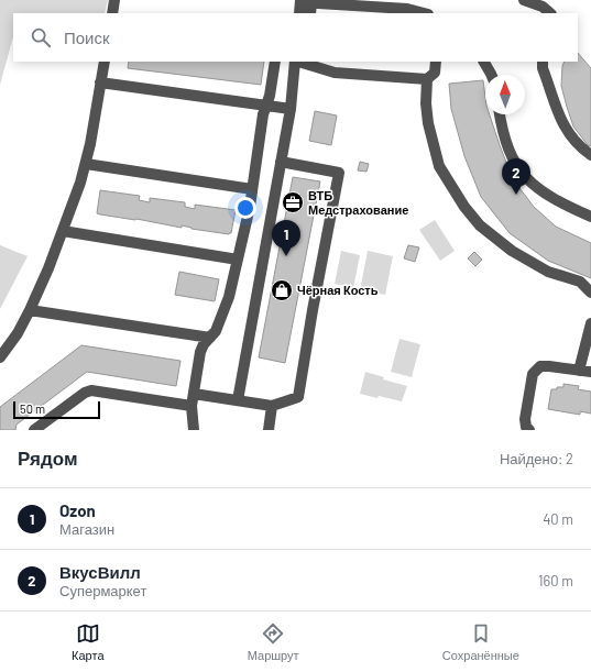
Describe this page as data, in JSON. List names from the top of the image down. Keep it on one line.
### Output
{"places":{"office":["ВТБ Медстрахование"],"shop":["Чёрная Кость"]},"scale_bar":"50 m","north":"top","page":{"search":"Поиск","pins":["2","1"],"scale":"50 m","heading":["Рядом","Найдено: 2"],"list":[{"mark":"1","name":"Ozon","note":"Магазин","value":"40 m"},{"mark":"2","name":"ВкусВилл","note":"Супермаркет","value":"160 m"}],"nav":["Карта","Маршрут","Сохранённые"]}}
